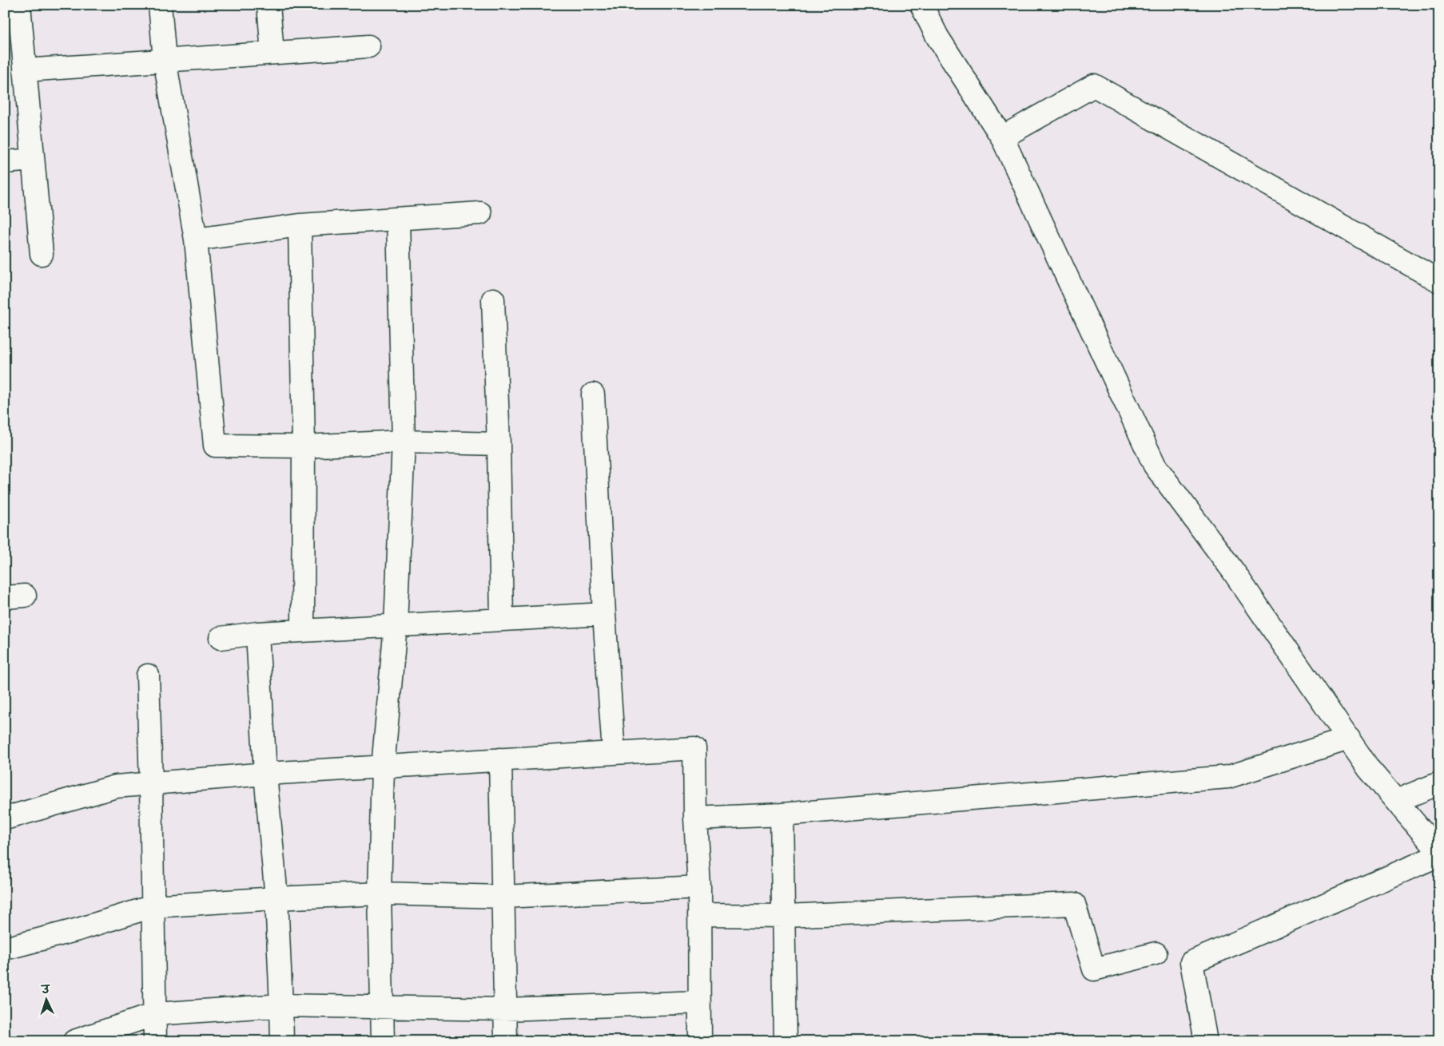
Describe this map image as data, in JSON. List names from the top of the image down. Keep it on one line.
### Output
{"north":"top"}
